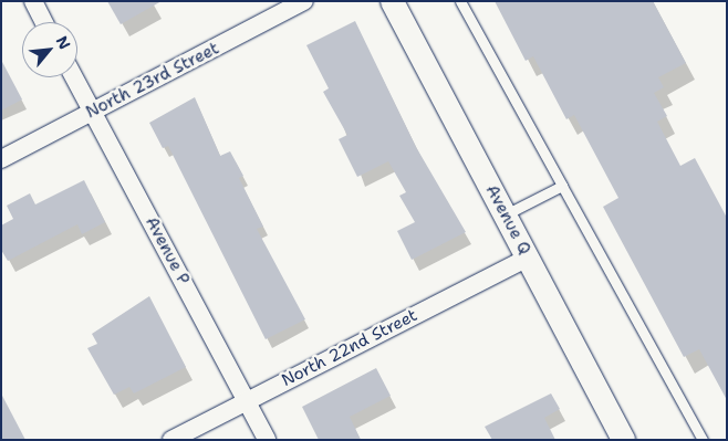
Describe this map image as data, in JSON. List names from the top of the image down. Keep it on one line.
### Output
{"streets":{"street":["North 23rd Street","Avenue Q","Avenue P","North 22nd Street"]},"crossings":[["North 23rd Street","Avenue P"],["Avenue Q","North 22nd Street"],["Avenue P","North 22nd Street"]],"north":"top right"}
